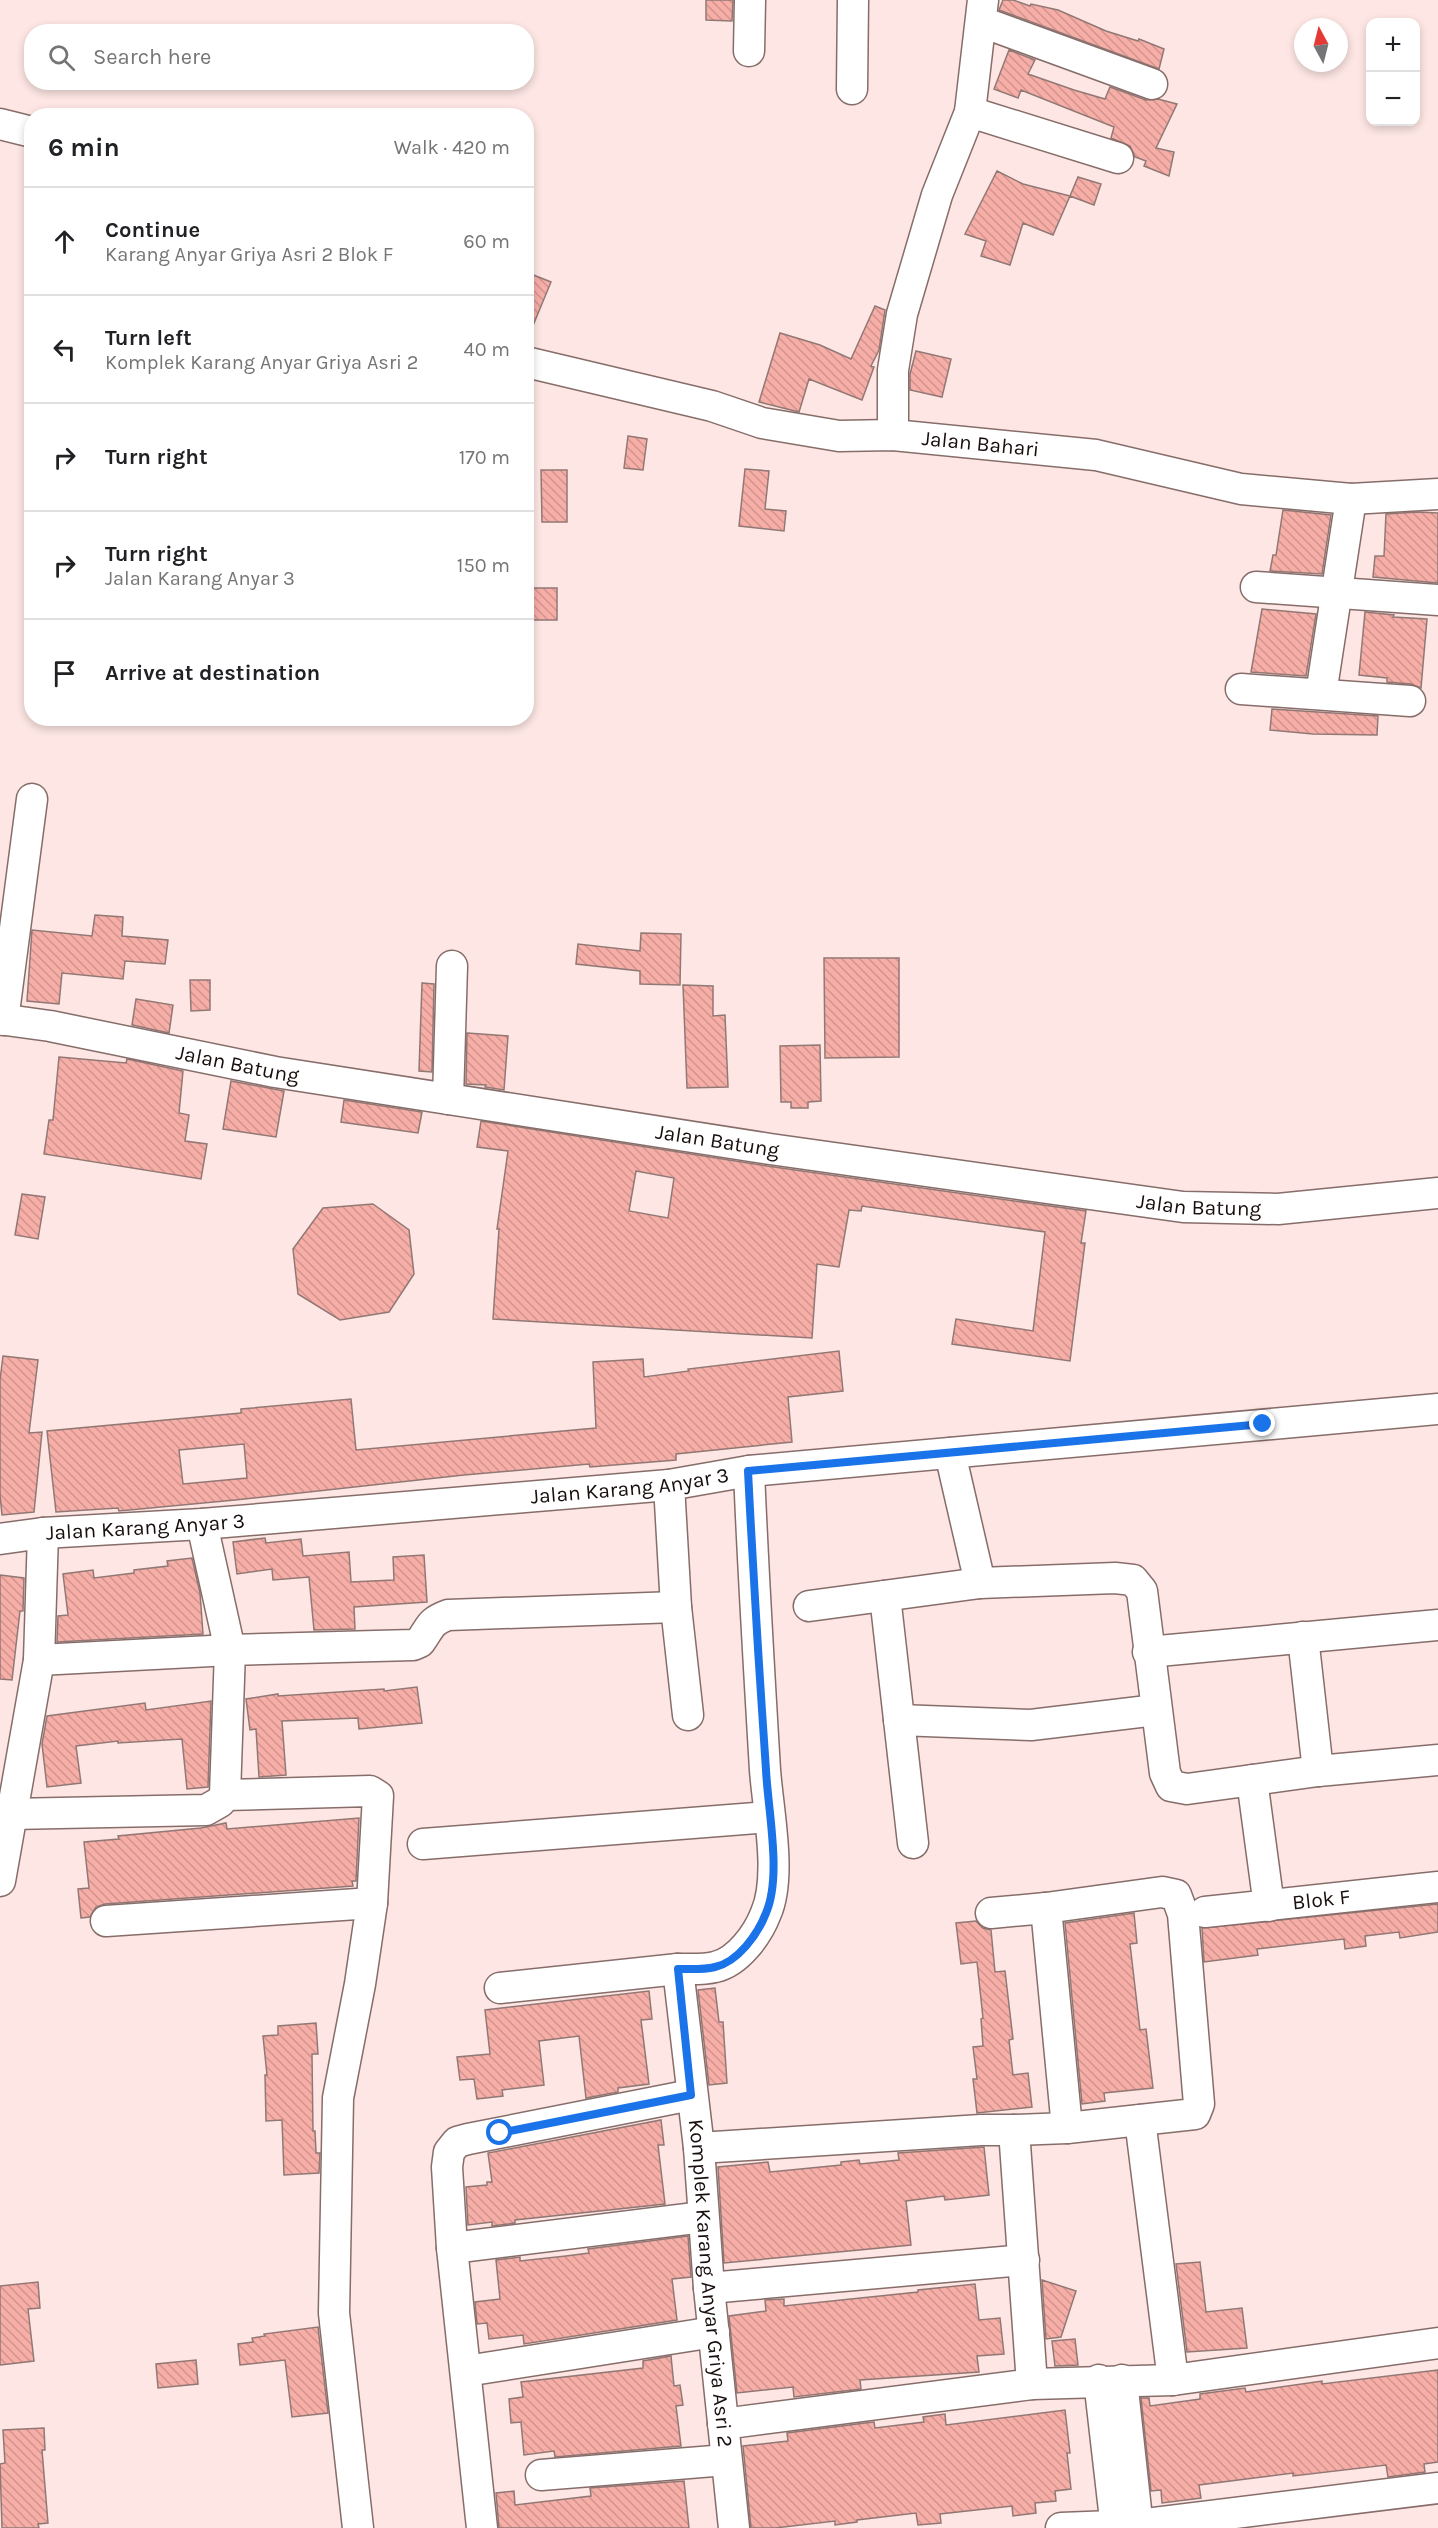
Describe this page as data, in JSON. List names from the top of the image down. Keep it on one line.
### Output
{"streets":{"street":["Jalan Bahari","Jalan Batung","Jalan Karang Anyar 3","Blok F","Komplek Karang Anyar Griya Asri 2"]},"north":"top","page":{"map_buttons":["+","−"],"search":"Search here","heading":["6 min","Walk · 420 m"],"list":[["Continue","Karang Anyar Griya Asri 2 Blok F","60 m"],["Turn left","Komplek Karang Anyar Griya Asri 2","40 m"],["Turn right","170 m"],["Turn right","Jalan Karang Anyar 3","150 m"],"Arrive at destination"]}}
